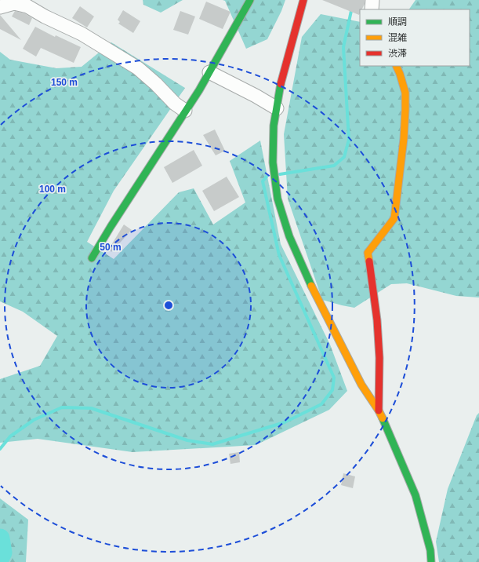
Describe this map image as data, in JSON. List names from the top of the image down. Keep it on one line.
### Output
{"legend":["順調","混雑","渋滞"],"rings":["150 m","100 m","50 m"]}
